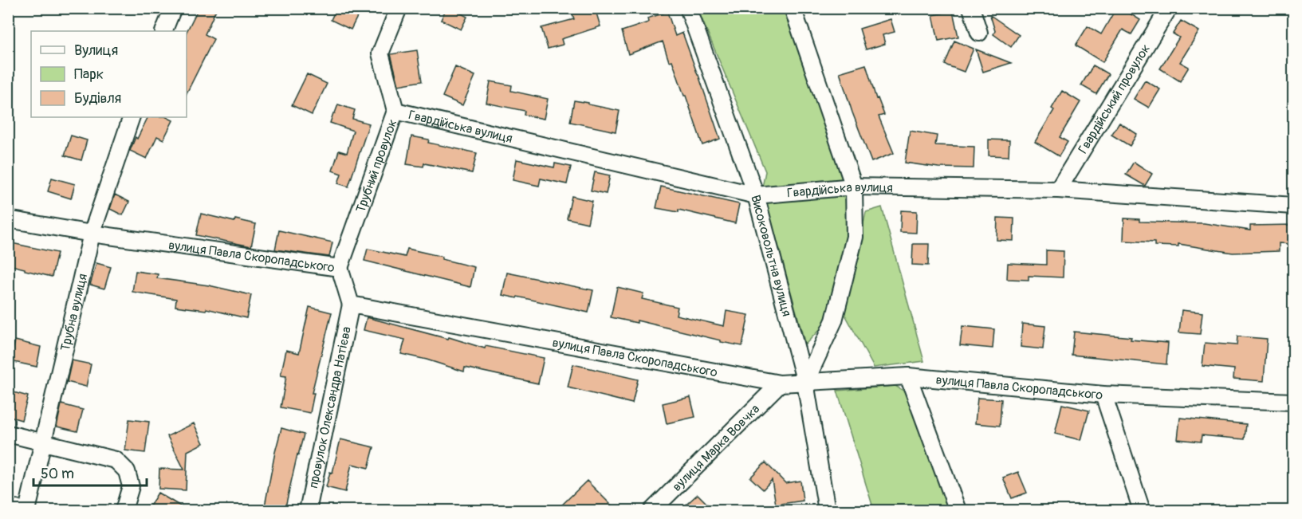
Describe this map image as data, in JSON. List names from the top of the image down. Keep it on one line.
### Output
{"streets":{"street":["Гвардійський провулок","Гвардійська вулиця","Трубний провулок","Високовольтна вулиця","вулиця Павла Скоропадського","Трубна вулиця","провулок Олександра Натієва","вулиця Марка Вовчка"]},"crossings":[["Гвардійський провулок","Гвардійська вулиця"],["Гвардійська вулиця","Трубний провулок"],["Гвардійська вулиця","Високовольтна вулиця"],["Трубний провулок","вулиця Павла Скоропадського"],["Високовольтна вулиця","вулиця Павла Скоропадського"],["вулиця Павла Скоропадського","Трубна вулиця"],["вулиця Павла Скоропадського","провулок Олександра Натієва"],["вулиця Павла Скоропадського","вулиця Марка Вовчка"]],"legend":["Вулиця","Парк","Будівля"],"scale_bar":"50 m"}
